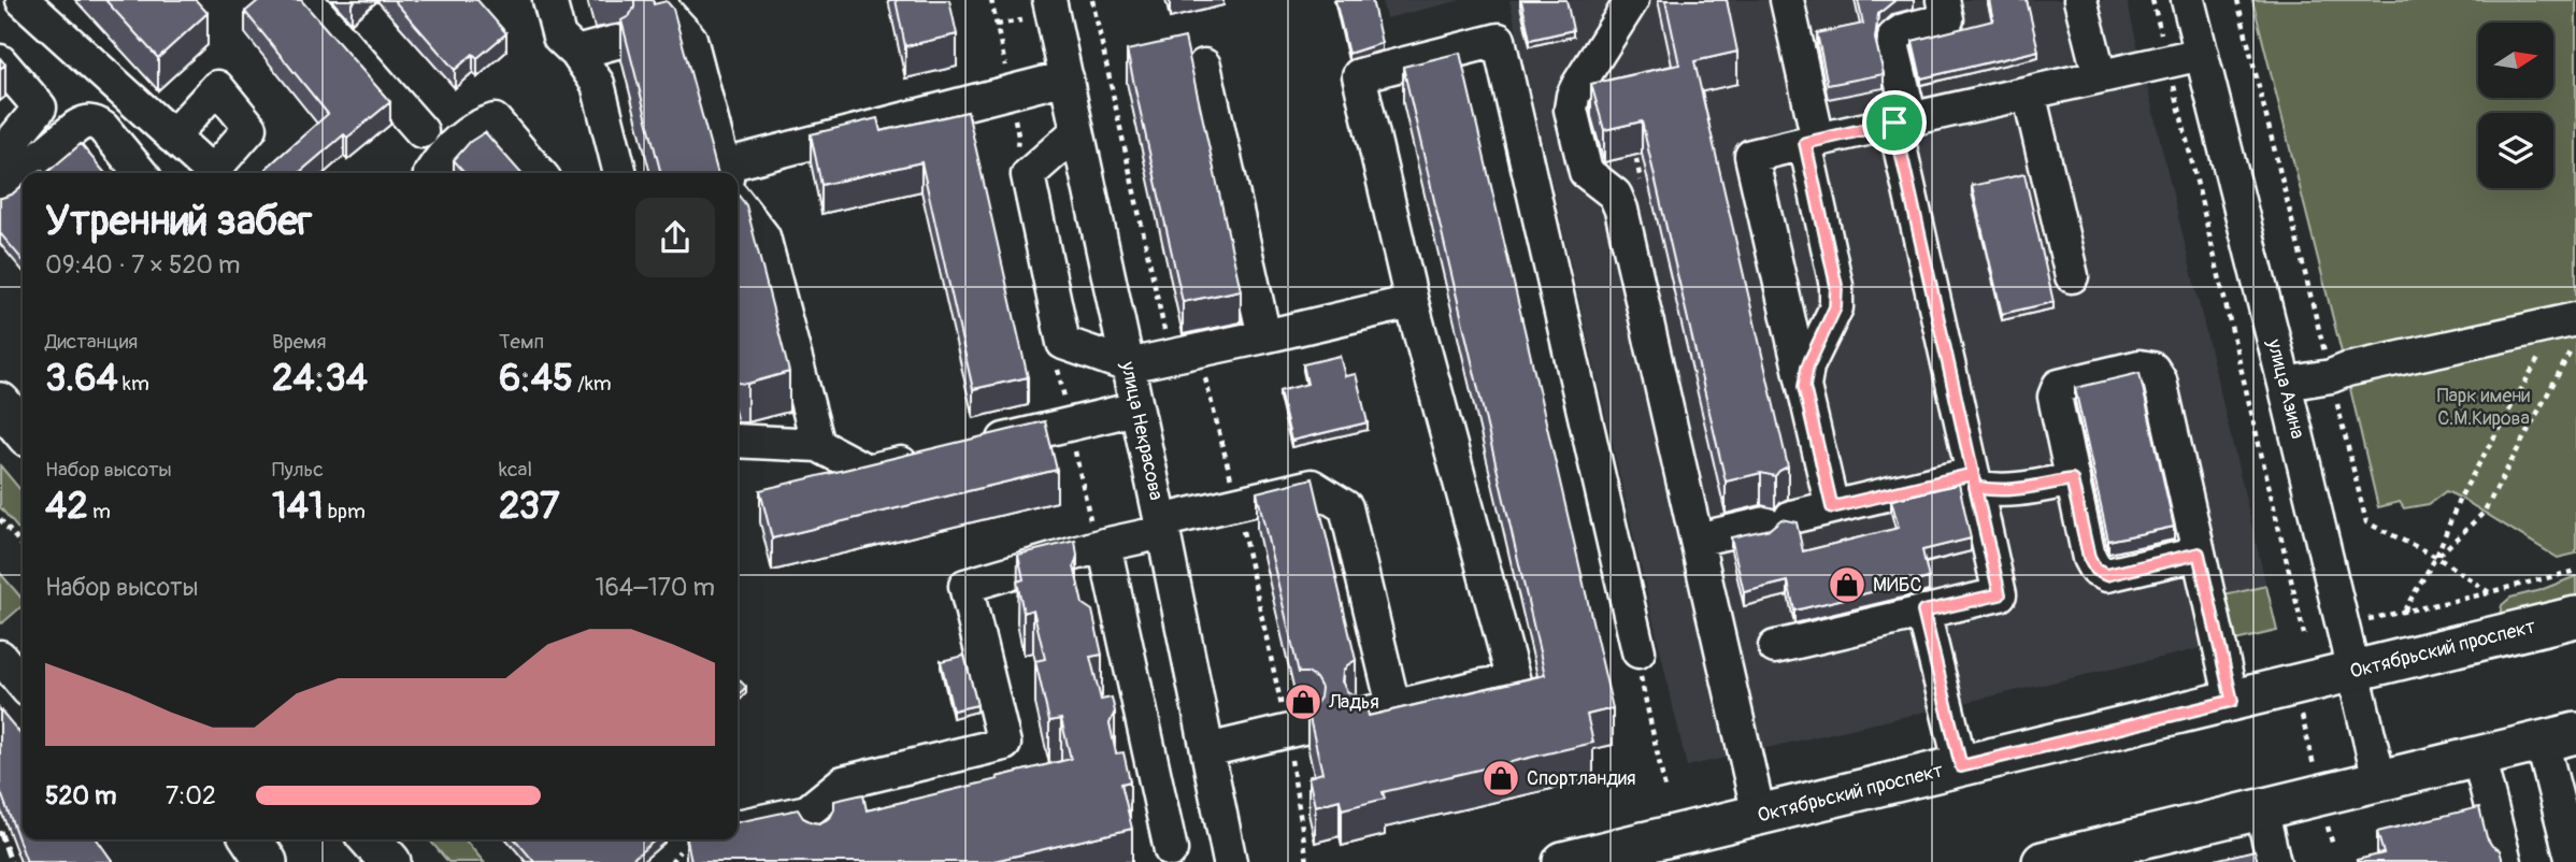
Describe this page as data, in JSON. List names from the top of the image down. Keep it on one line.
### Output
{"streets":{"main road":["Октябрьский проспект"],"street":["улица Азина","улица Некрасова"]},"crossings":[["улица Азина","Октябрьский проспект"]],"parks":["Парк имени С.М.Кирова"],"places":{"shop":["МИБС","Ладья","Спортландия"]},"north":"right","page":{"heading":["Утренний забег","09:40 · 7 × 520 m"],"stats":[["Дистанция","3.64 km"],["Время","24:34"],["Темп","6:45 /km"],["Набор высоты","42 m"],["Пульс","141 bpm"],["kcal","237"]],"chart":["Набор высоты","164–170 m"],"list":[{"name":"520 m","note":"7:02"}]}}
